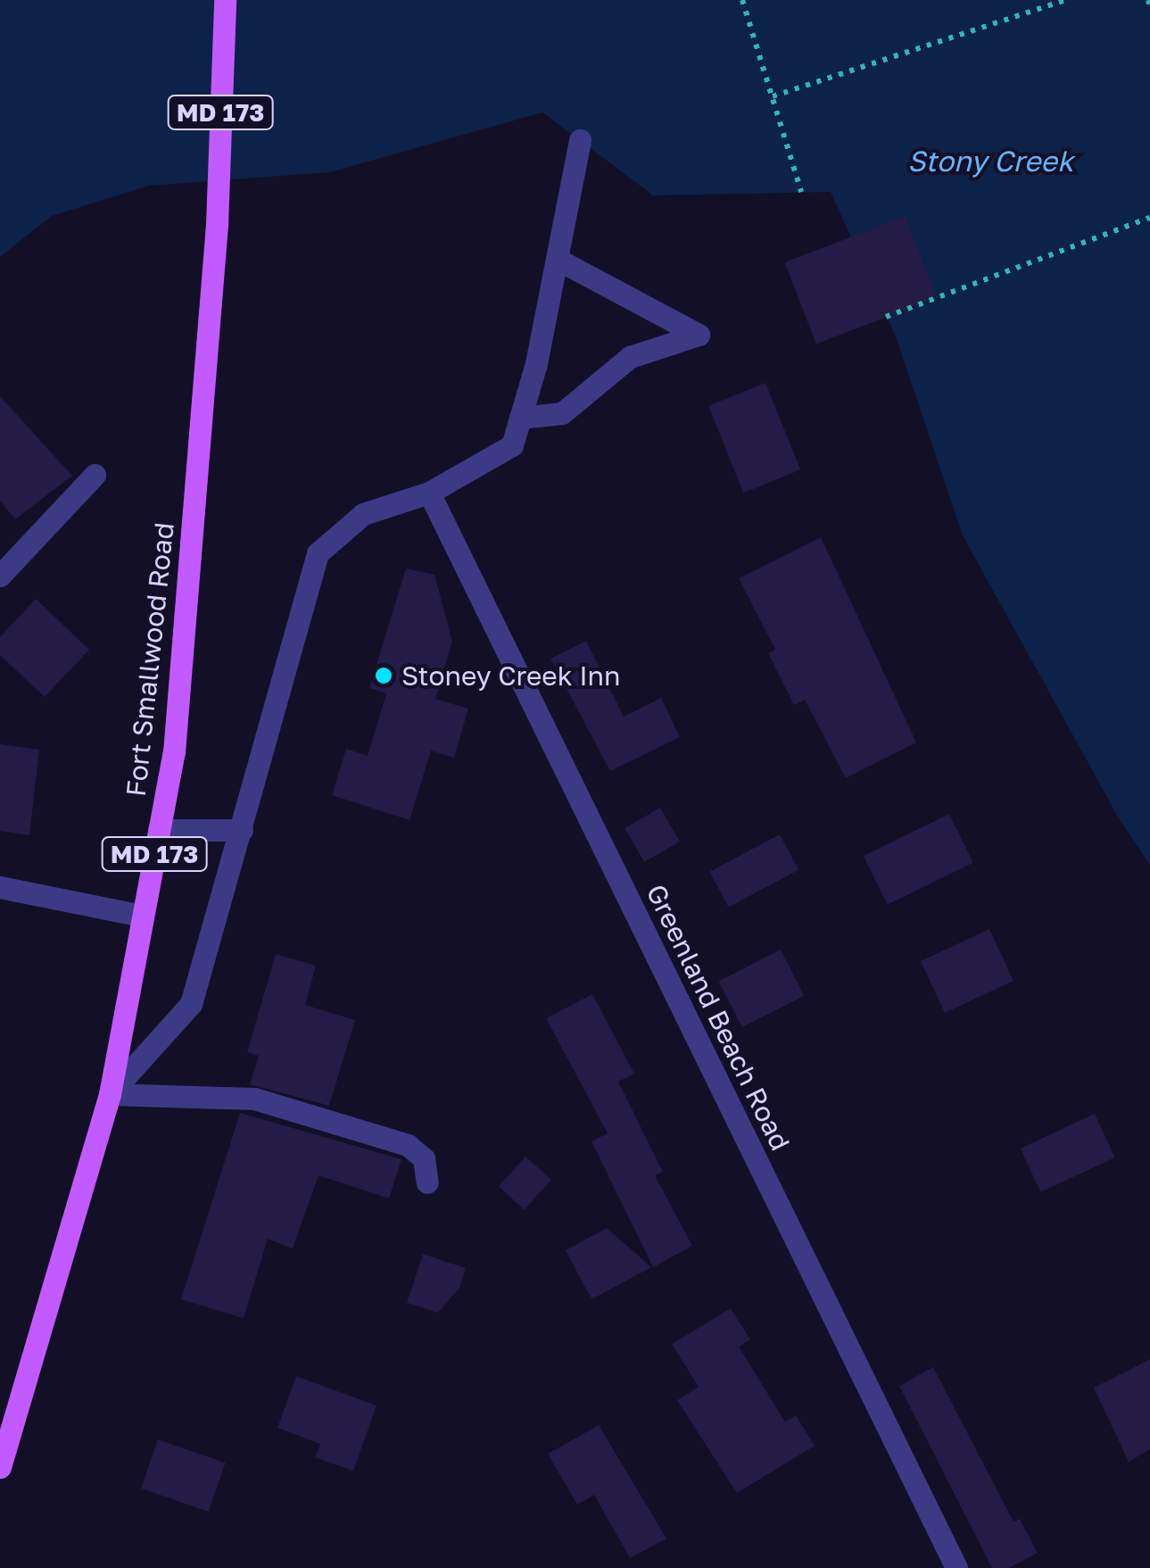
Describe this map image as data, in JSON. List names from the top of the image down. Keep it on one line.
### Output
{"streets":{"main road":["MD 173","Fort Smallwood Road"],"street":["Greenland Beach Road"]},"water":["Stony Creek"],"places":["Stoney Creek Inn"]}
